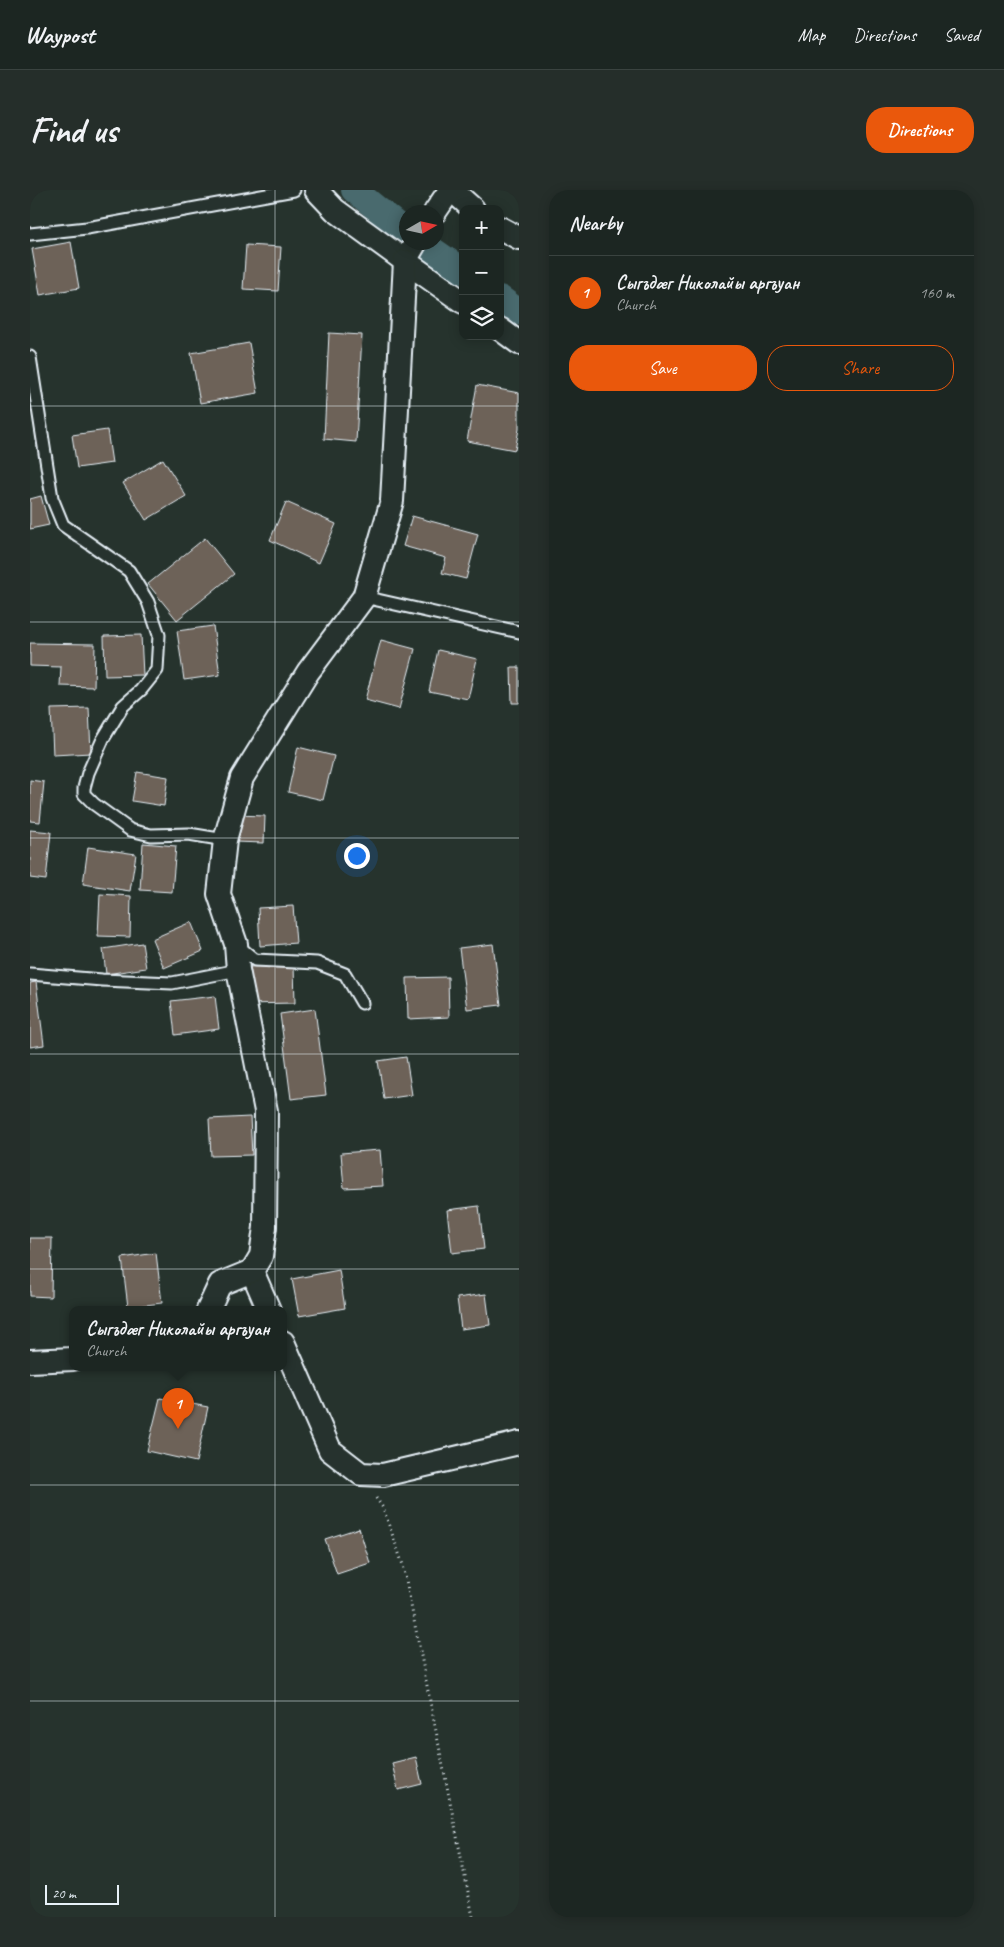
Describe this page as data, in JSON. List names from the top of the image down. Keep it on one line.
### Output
{"scale_bar":"20 m","north":"right","page":{"header":"Waypost","nav":["Map","Directions","Saved"],"buttons":["Directions",["Save","Share"]],"title":"Find us","heading":"Nearby","map_buttons":["+","−"],"list":[{"mark":"1","name":"Сыгъдæг Николайы аргъуан","note":"Church","value":"160 m"}],"popup":["Сыгъдæг Николайы аргъуан","Church"],"pins":"1","scale":"20 m"}}
